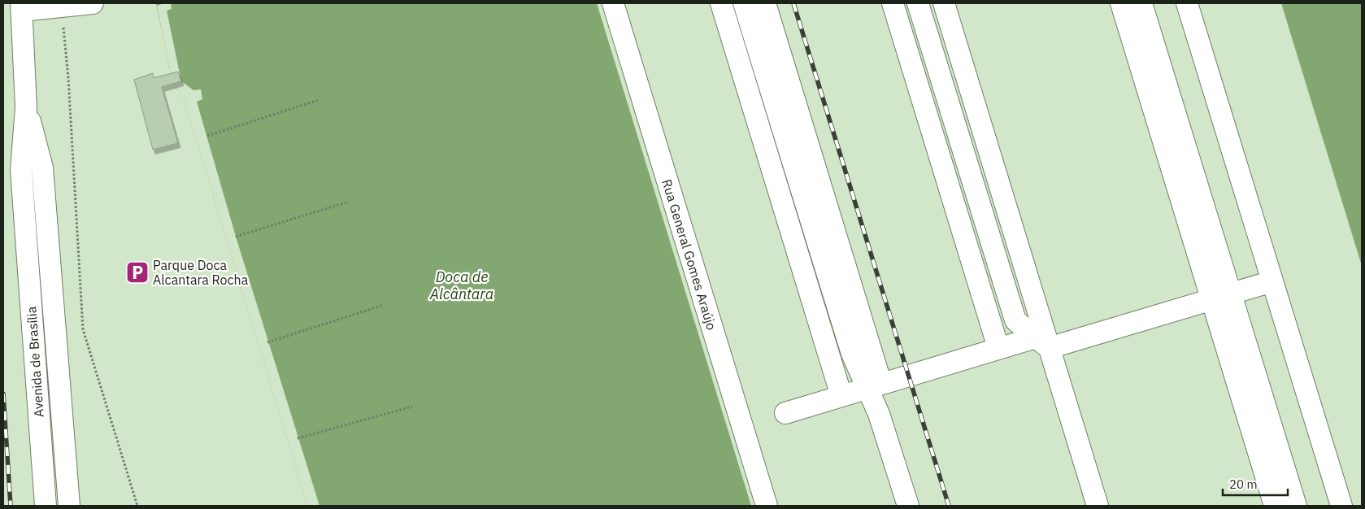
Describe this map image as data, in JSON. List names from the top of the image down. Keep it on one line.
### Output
{"streets":{"street":["Rua General Gomes Araújo","Avenida de Brasília"]},"water":["Doca de Alcântara"],"places":{"parking":["Parque Doca Alcantara Rocha"]},"scale_bar":"20 m"}
